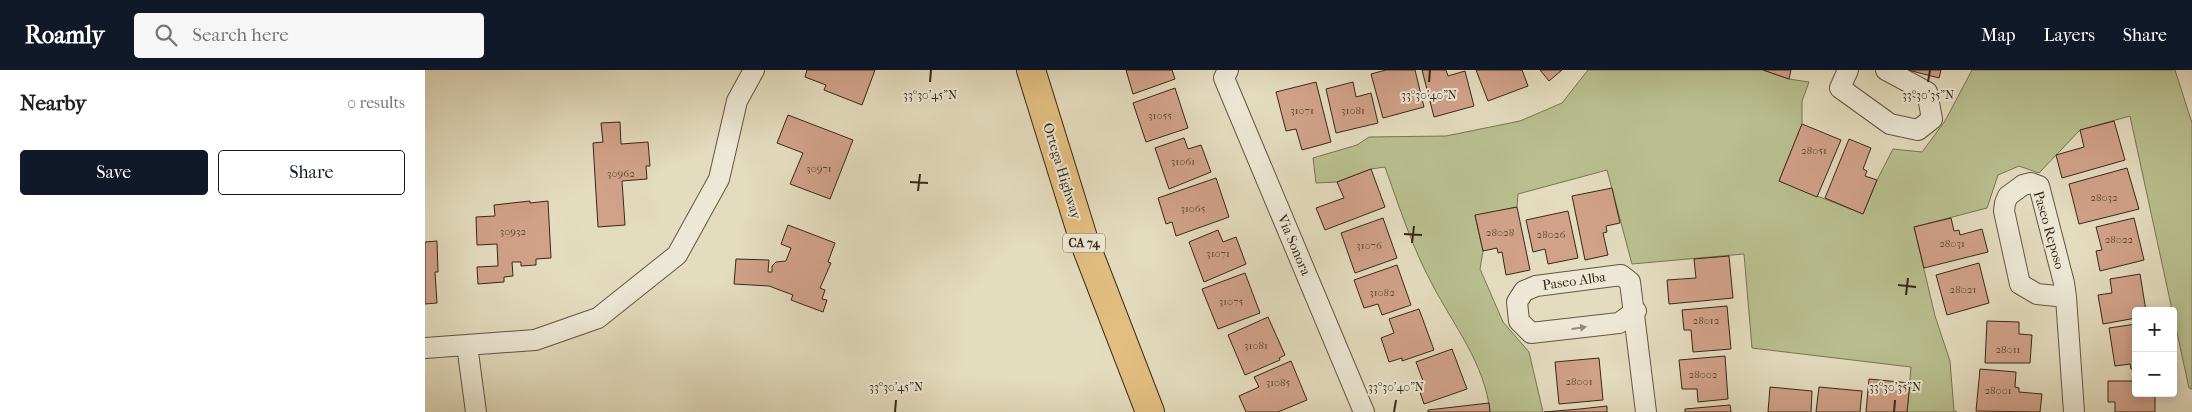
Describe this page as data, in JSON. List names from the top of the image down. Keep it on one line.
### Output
{"streets":{"main road":["Ortega Highway","CA 74"],"street":["Paseo Reposo","Via Sonora","Paseo Alba"]},"house_numbers":["31071","31081","31055","28051","31061","30971","30962","28032","31065","30932","28028","28026","28022","28031","31076","31071","28021","31082","31075","28012","31081","28011","28002","28001","31085","28001"],"page":{"header":"Roamly","search":"Search here","nav":["Map","Layers","Share"],"heading":["Nearby","0 results"],"buttons":["Save","Share"],"map_buttons":["+","−"]},"coordinates":["33°30'45\"N","33°30'40\"N","33°30'35\"N"]}
